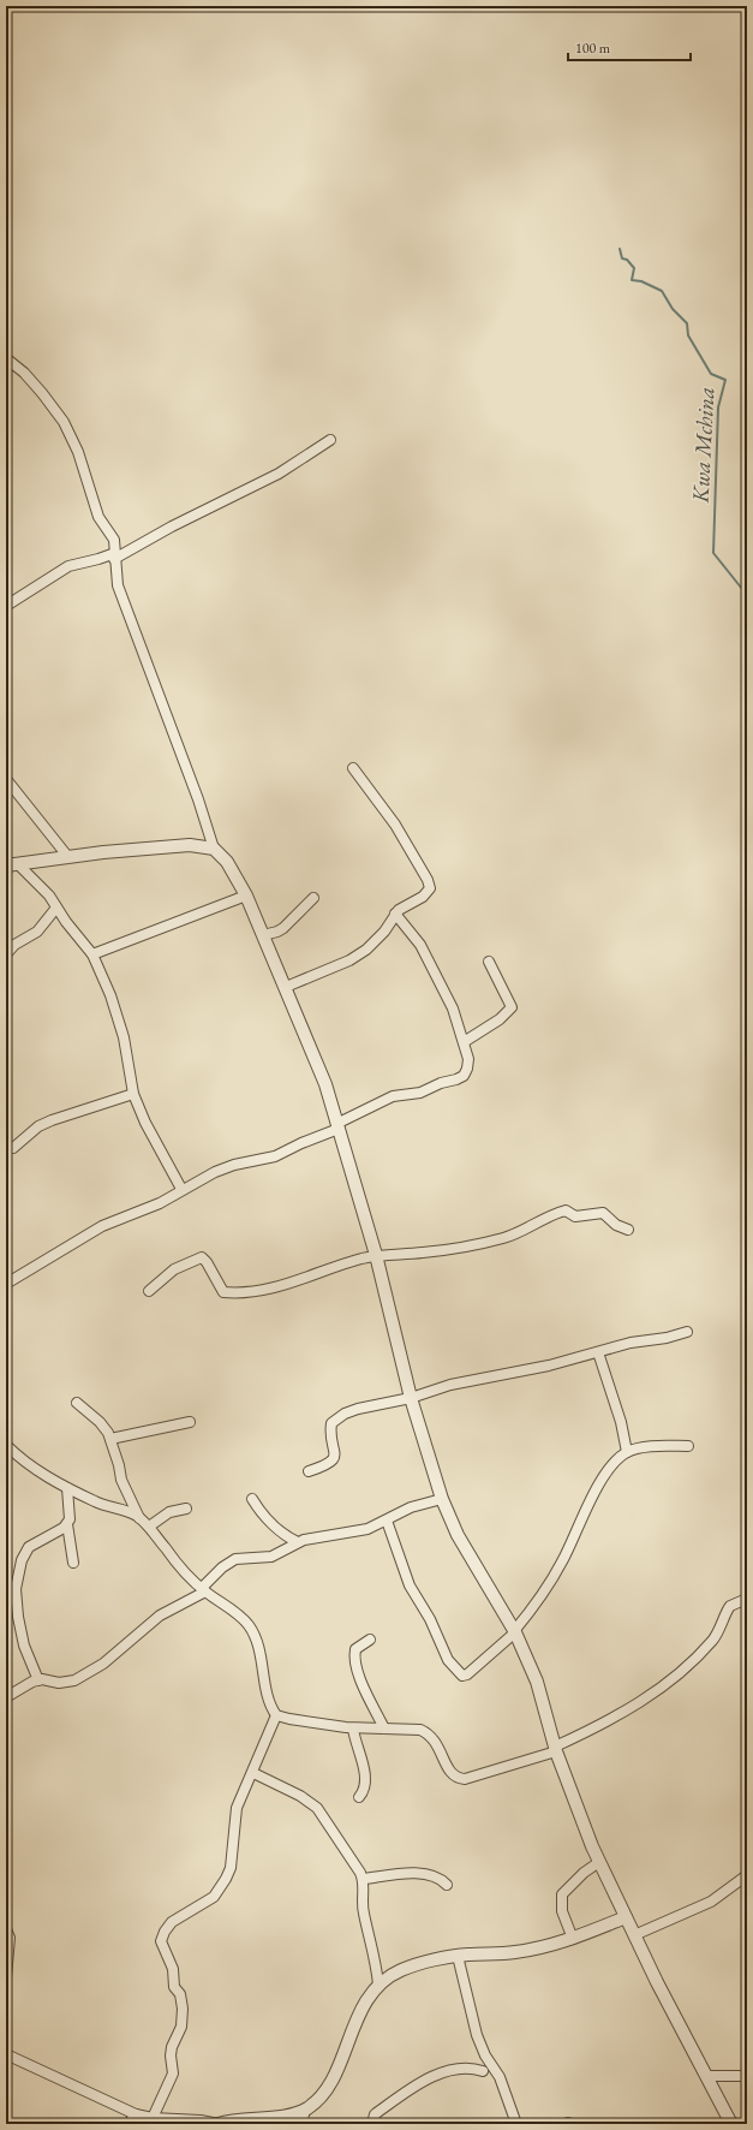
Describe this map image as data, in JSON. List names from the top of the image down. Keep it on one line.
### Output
{"water":["Kwa Mchina"],"scale_bar":"100 m"}
